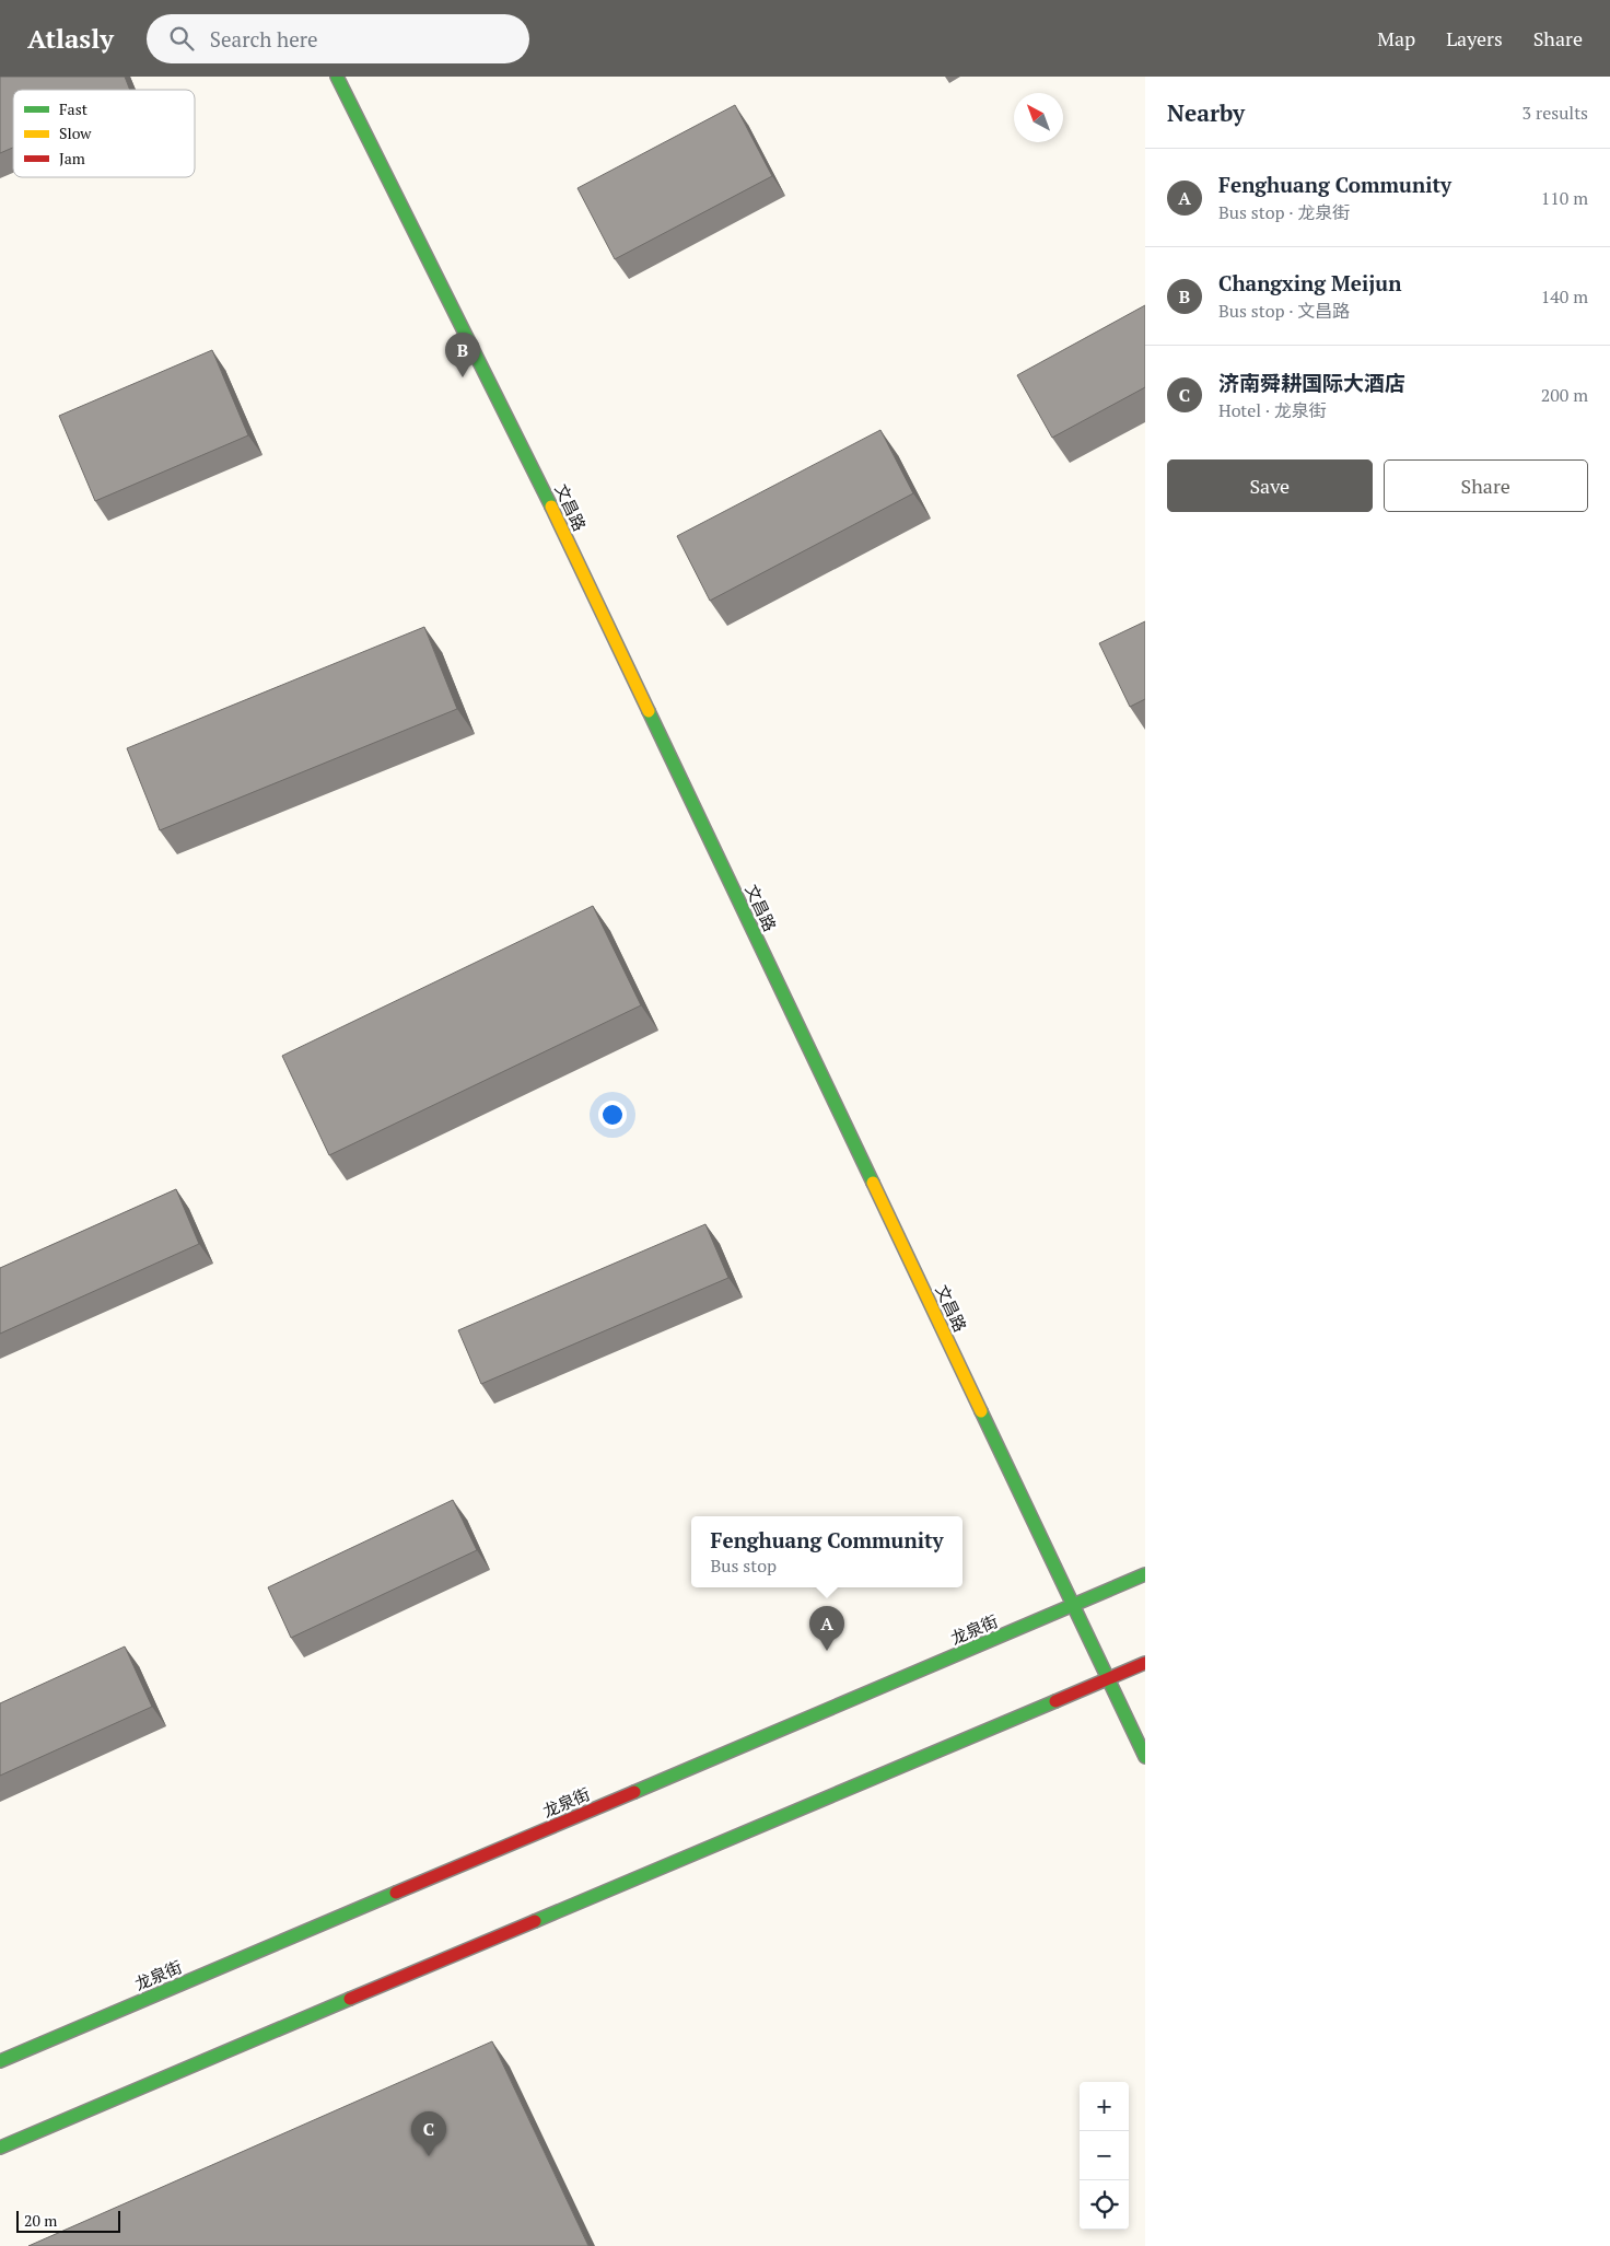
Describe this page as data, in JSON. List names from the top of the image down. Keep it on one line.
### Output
{"streets":{"main road":["文昌路","龙泉街"]},"crossings":[["文昌路","龙泉街"]],"legend":["Fast","Slow","Jam"],"scale_bar":"20 m","north":"top left","page":{"header":"Atlasly","search":"Search here","nav":["Map","Layers","Share"],"heading":["Nearby","3 results"],"list":[{"mark":"A","name":"Fenghuang Community","note":"Bus stop · 龙泉街","value":"110 m"},{"mark":"B","name":"Changxing Meijun","note":"Bus stop · 文昌路","value":"140 m"},{"mark":"C","name":"济南舜耕国际大酒店","note":"Hotel · 龙泉街","value":"200 m"}],"pins":["B","A","C"],"buttons":["Save","Share"],"popup":["Fenghuang Community","Bus stop"],"map_buttons":["+","−"],"scale":"20 m"}}
